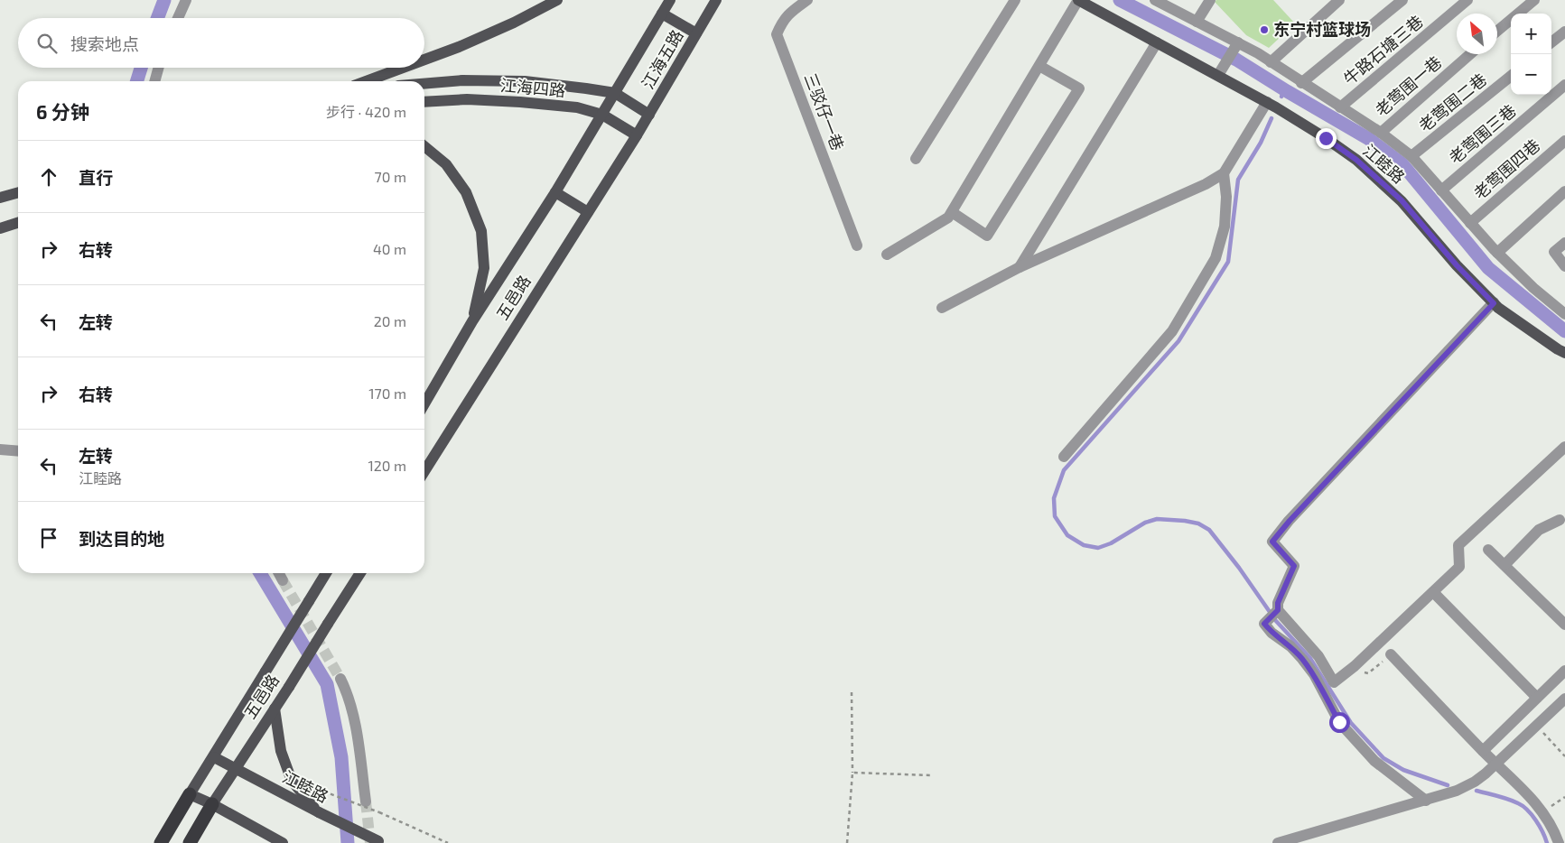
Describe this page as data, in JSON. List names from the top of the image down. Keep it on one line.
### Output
{"streets":{"highway":["五邑路"],"main road":["江海五路","江海四路","江睦路"],"street":["牛路石塘三巷","老莺围一巷","老莺围二巷","三驳仔一巷","老莺围三巷","老莺围四巷"]},"crossings":[["江海五路","江海四路"],["江海五路","五邑路"],["江海四路","五邑路"],["江睦路","五邑路"]],"places":["东宁村篮球场"],"north":"top left","page":{"map_buttons":["+","−"],"search":"搜索地点","heading":["6 分钟","步行 · 420 m"],"list":[["直行","70 m"],["右转","40 m"],["左转","20 m"],["右转","170 m"],["左转","江睦路","120 m"],"到达目的地"]}}
